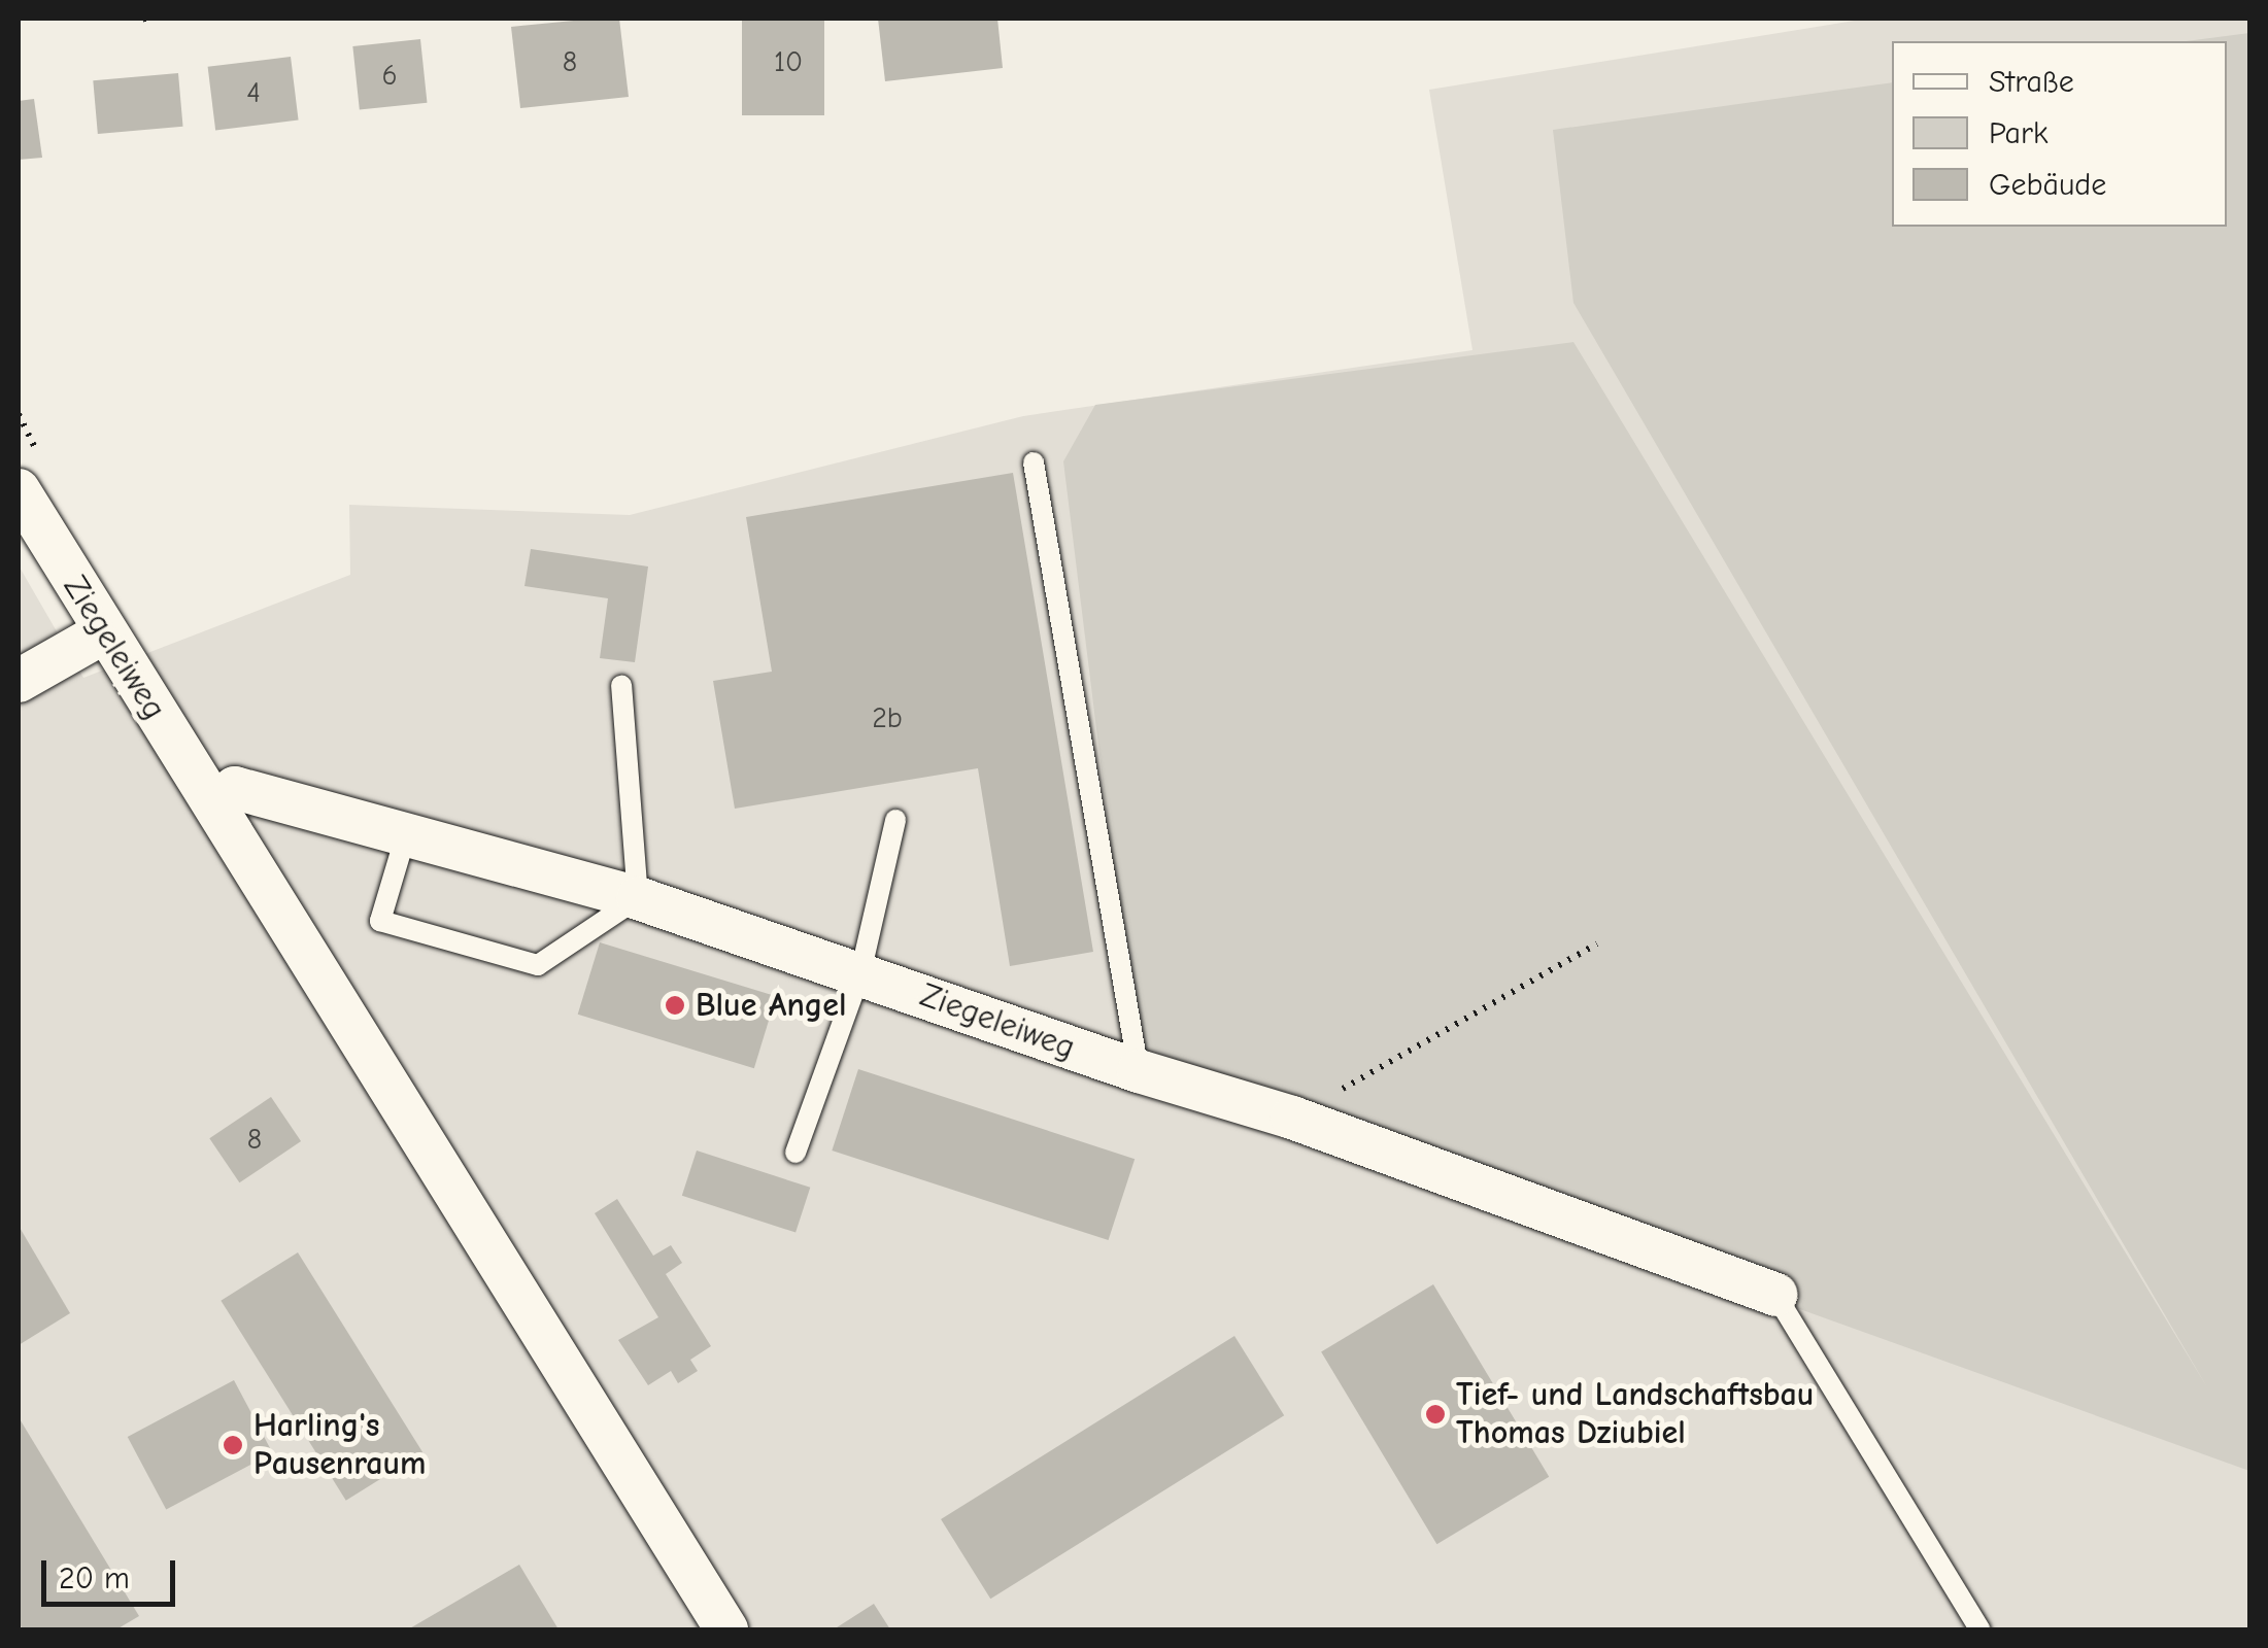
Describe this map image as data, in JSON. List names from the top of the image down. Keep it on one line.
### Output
{"streets":{"street":["Ziegeleiweg"]},"places":["Blue Angel","Tief- und Landschaftsbau Thomas Dziubiel","Harling's Pausenraum"],"house_numbers":["8","10","6","4","2b","8"],"legend":["Straße","Park","Gebäude"],"scale_bar":"20 m"}
